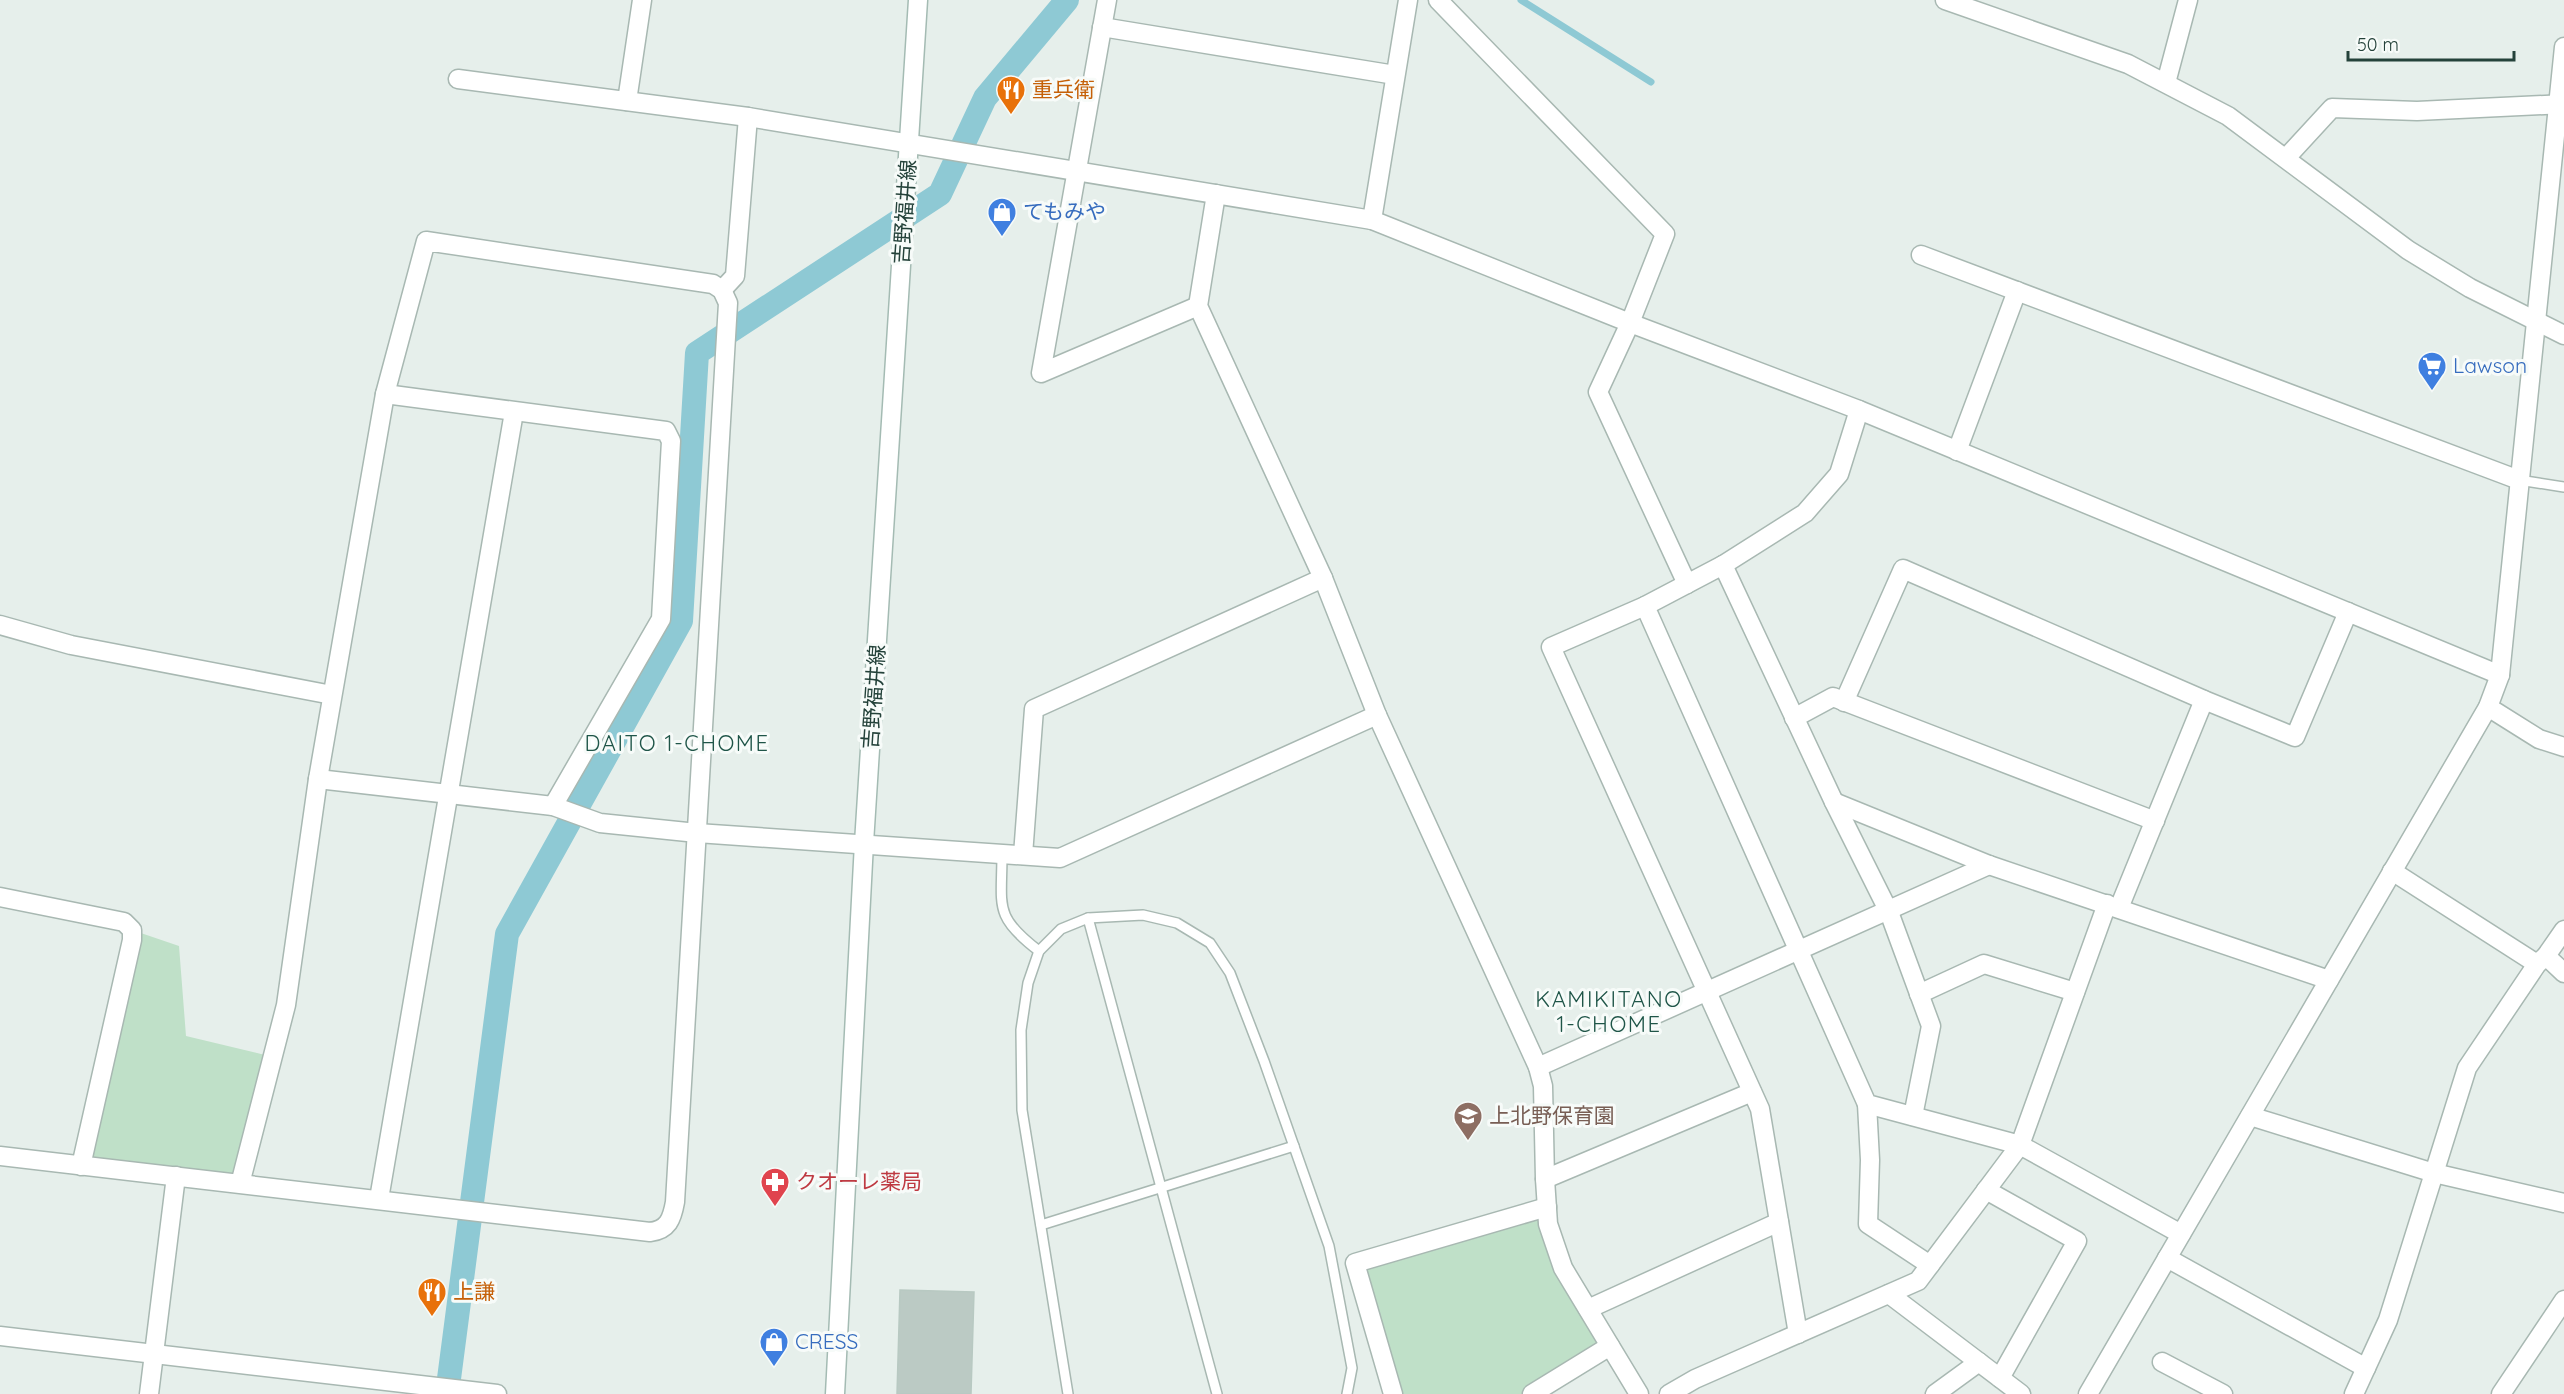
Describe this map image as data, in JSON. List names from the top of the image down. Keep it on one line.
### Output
{"streets":{"street":["吉野福井線"]},"districts":["DAITO 1-CHOME","KAMIKITANO 1-CHOME"],"places":{"restaurant":["重兵衛","上謙"],"shop":["てもみや","CRESS"],"supermarket":["Lawson"],"school or university":["上北野保育園"],"pharmacy":["クオーレ薬局"]},"scale_bar":"50 m"}
